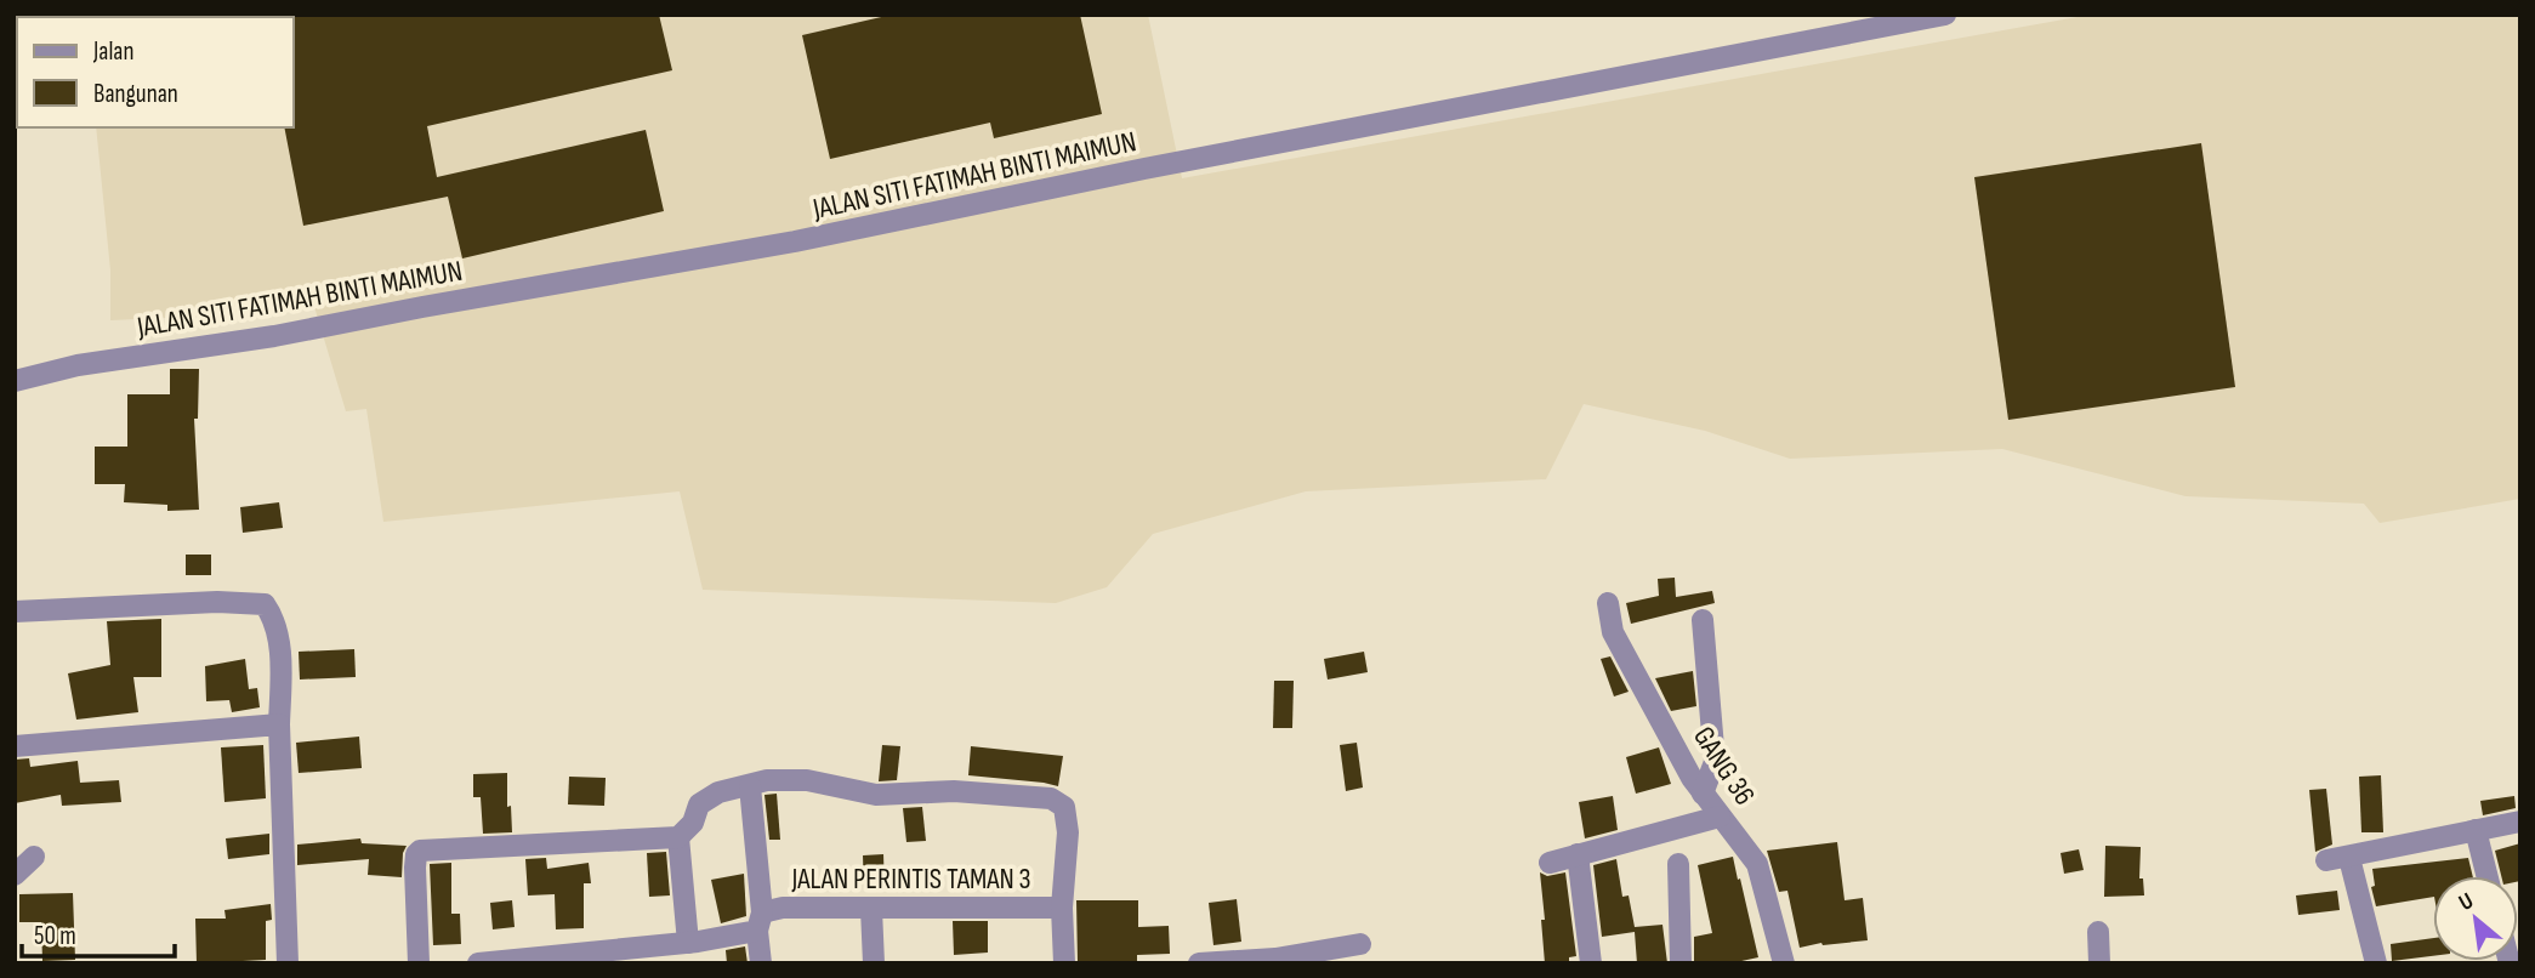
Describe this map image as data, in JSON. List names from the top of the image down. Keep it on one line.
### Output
{"streets":{"street":["JALAN SITI FATIMAH BINTI MAIMUN","GANG 36","JALAN PERINTIS TAMAN 3"]},"legend":["Jalan","Bangunan"],"scale_bar":"50 m","north":"top left"}
